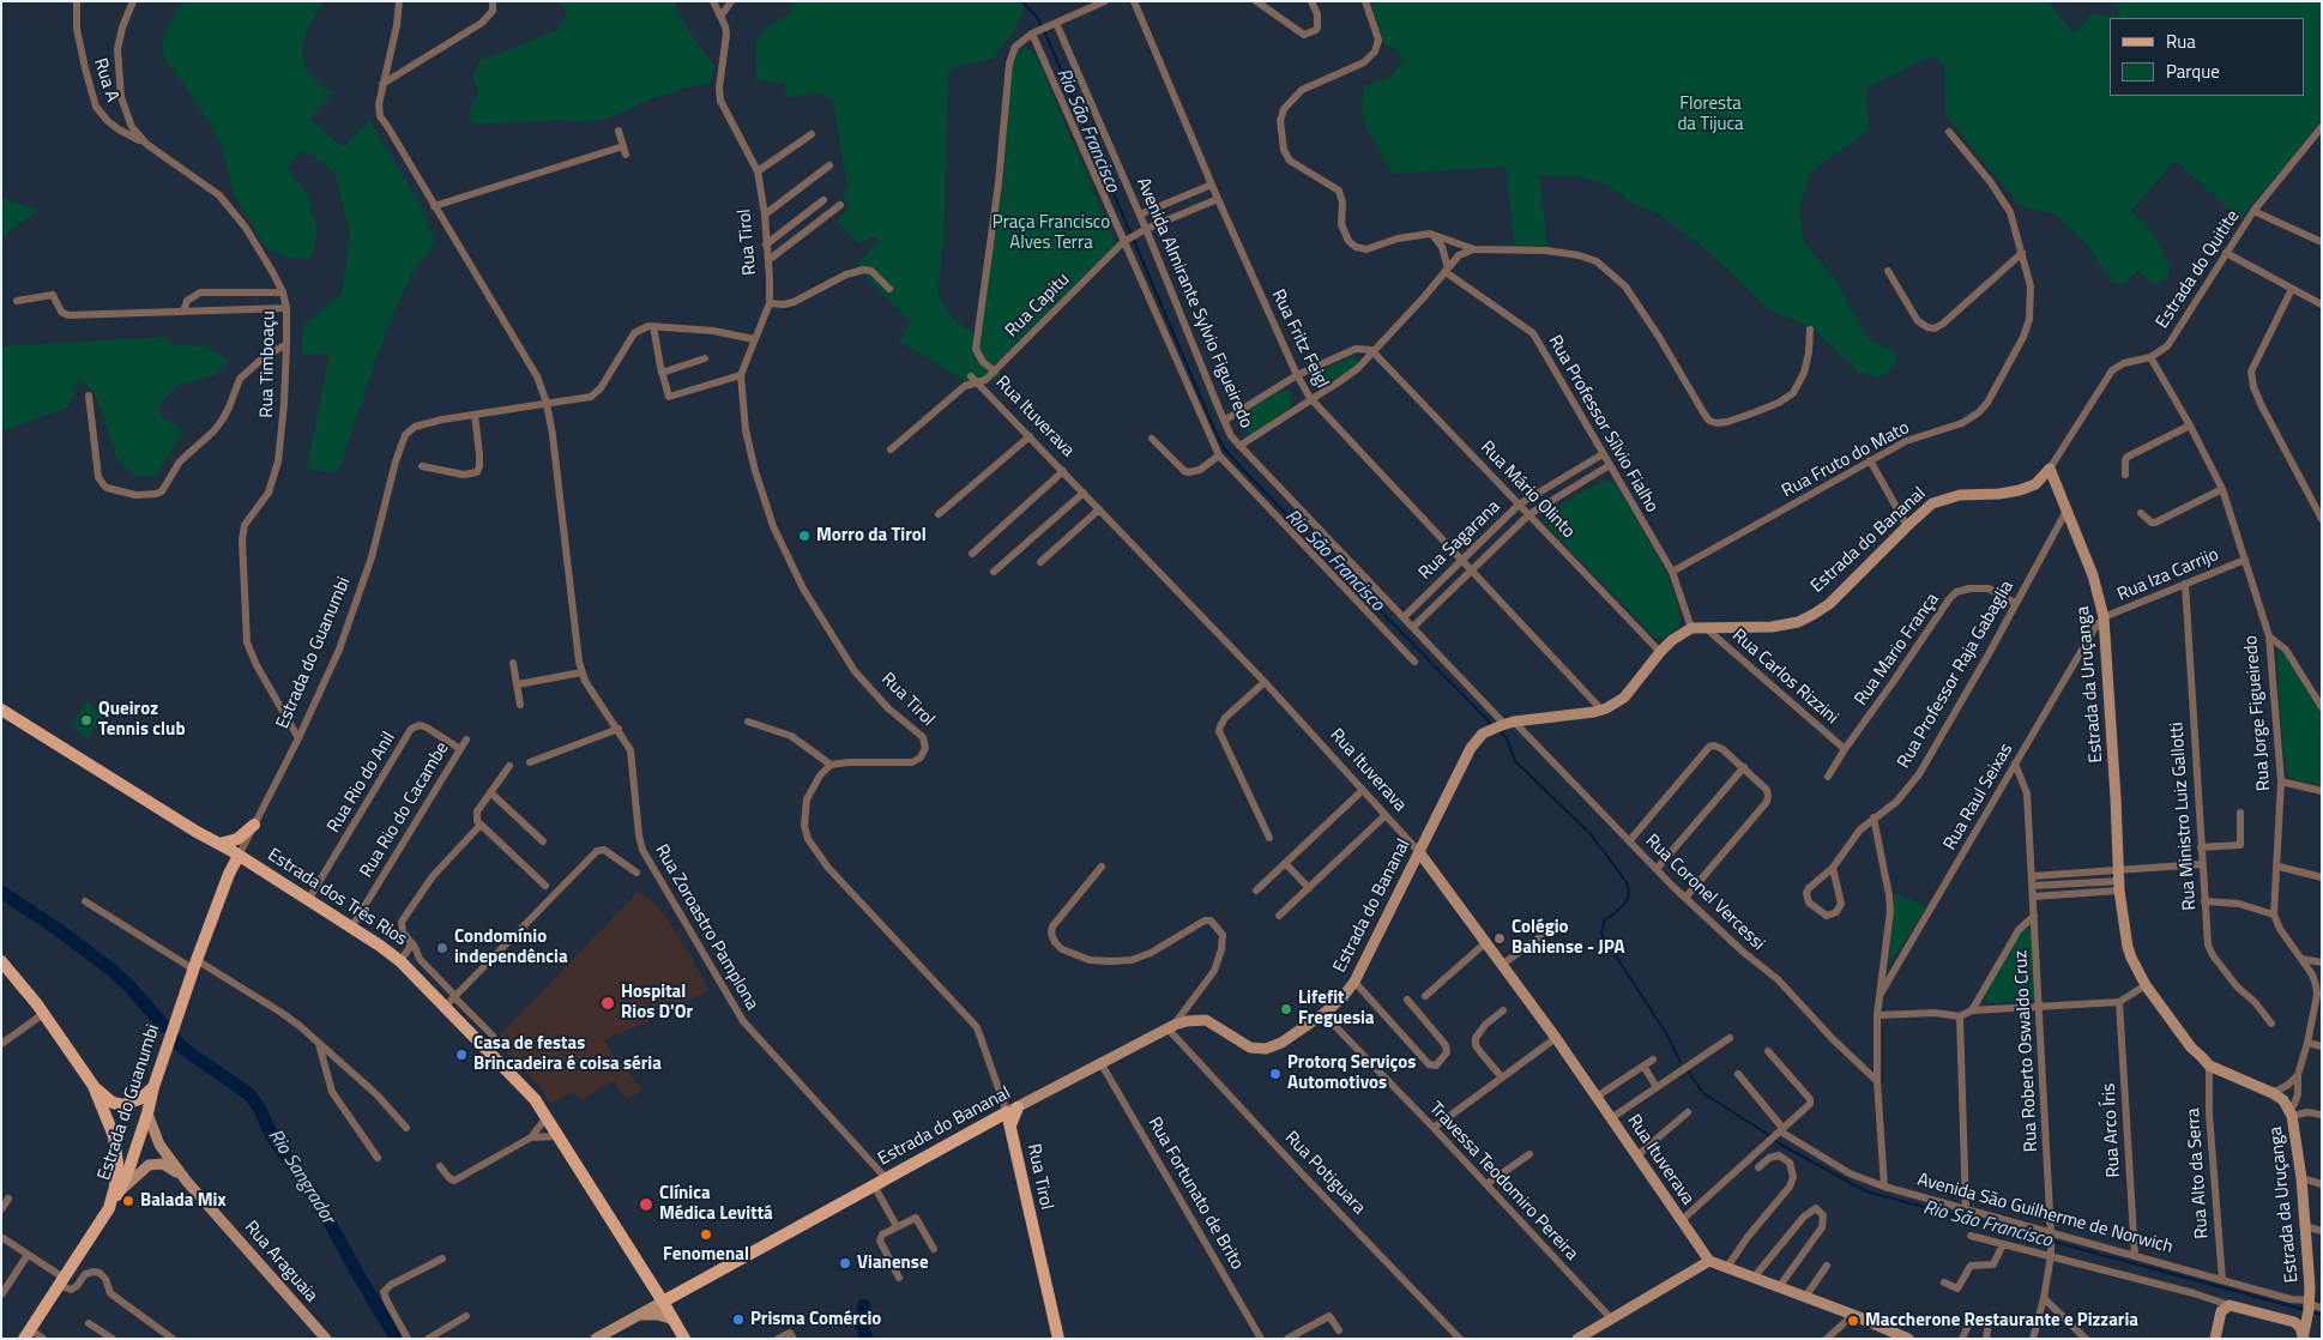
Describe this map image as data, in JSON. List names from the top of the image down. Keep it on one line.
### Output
{"streets":{"main road":["Rua Tirol","Estrada do Bananal","Estrada do Guanumbi","Estrada dos Três Rios"],"street":["Rua A","Estrada do Quitite","Avenida Almirante Sylvio Figueiredo","Rua Capitu","Rua Fritz Feigl","Rua Timboaçu","Rua Ituverava","Rua Professor Sílvio Fialho","Rua Fruto do Mato","Rua Mário Olinto","Rua Sagarana","Rua Iza Carrijo","Rua Mario França","Rua Professor Raja Gabaglia","Rua Carlos Rizzini","Estrada da Uruçanga","Rua Jorge Figueiredo","Rua Rio do Anil","Rua Raul Seixas","Rua Rio do Cacambe","Rua Ministro Luiz Gallotti","Rua Coronel Vercessi","Rua Zoroastro Pamplona","Rua Roberto Oswaldo Cruz","Rua Arco Íris","Rua Potiguara","Rua Alto da Serra","Travessa Teodomiro Pereira","Rua Fortunato de Brito","Avenida São Guilherme de Norwich","Rua Araguaia"]},"crossings":[["Rua A","Rua Timboaçu"],["Rua Tirol","Estrada do Bananal"],["Estrada do Quitite","Estrada do Bananal"],["Estrada do Quitite","Estrada da Uruçanga"],["Estrada do Quitite","Rua Jorge Figueiredo"],["Avenida Almirante Sylvio Figueiredo","Rua Capitu"],["Avenida Almirante Sylvio Figueiredo","Rua Sagarana"],["Avenida Almirante Sylvio Figueiredo","Estrada do Bananal"],["Avenida Almirante Sylvio Figueiredo","Rua Coronel Vercessi"],["Rua Capitu","Rua Fritz Feigl"],["Rua Capitu","Rua Ituverava"],["Rua Fritz Feigl","Rua Sagarana"],["Rua Fritz Feigl","Estrada do Bananal"],["Rua Timboaçu","Estrada do Guanumbi"],["Rua Ituverava","Estrada do Bananal"],["Rua Professor Sílvio Fialho","Rua Fruto do Mato"],["Rua Professor Sílvio Fialho","Rua Sagarana"],["Rua Professor Sílvio Fialho","Estrada do Bananal"],["Rua Mário Olinto","Rua Sagarana"],["Rua Mário Olinto","Estrada do Bananal"],["Estrada do Bananal","Rua Carlos Rizzini"],["Estrada do Bananal","Estrada da Uruçanga"],["Estrada do Bananal","Rua Coronel Vercessi"],["Estrada do Bananal","Estrada dos Três Rios"],["Estrada do Bananal","Rua Zoroastro Pamplona"],["Estrada do Bananal","Rua Potiguara"],["Estrada do Bananal","Travessa Teodomiro Pereira"],["Estrada do Bananal","Rua Fortunato de Brito"],["Rua Iza Carrijo","Estrada da Uruçanga"],["Rua Iza Carrijo","Rua Jorge Figueiredo"],["Rua Iza Carrijo","Rua Raul Seixas"],["Rua Iza Carrijo","Rua Ministro Luiz Gallotti"],["Rua Mario França","Rua Professor Raja Gabaglia"],["Rua Mario França","Rua Carlos Rizzini"],["Estrada do Guanumbi","Estrada dos Três Rios"],["Estrada do Guanumbi","Rua Zoroastro Pamplona"],["Estrada do Guanumbi","Rua Araguaia"],["Rua Professor Raja Gabaglia","Estrada da Uruçanga"],["Estrada da Uruçanga","Rua Raul Seixas"],["Estrada da Uruçanga","Rua Alto da Serra"],["Estrada da Uruçanga","Avenida São Guilherme de Norwich"],["Rua Rio do Anil","Rua Rio do Cacambe"],["Rua Rio do Anil","Estrada dos Três Rios"],["Rua Raul Seixas","Rua Roberto Oswaldo Cruz"],["Rua Rio do Cacambe","Estrada dos Três Rios"],["Rua Roberto Oswaldo Cruz","Avenida São Guilherme de Norwich"],["Rua Arco Íris","Avenida São Guilherme de Norwich"],["Rua Alto da Serra","Avenida São Guilherme de Norwich"]],"water":["Rio São Francisco","Rio Sangrador"],"parks":["Floresta da Tijuca","Praça Francisco Alves Terra"],"places":["Morro da Tirol","Queiroz Tennis club","Colégio Bahiense - JPA","Condomínio independência","Hospital Rios D'Or","Lifefit Freguesia","Casa de festas Brincadeira é coisa séria","Protorq Serviços Automotivos","Balada Mix","Clínica Médica Levittá","Fenomenal","Vianense","Prisma Comércio","Maccherone Restaurante e Pizzaria"],"legend":["Rua","Parque"]}
